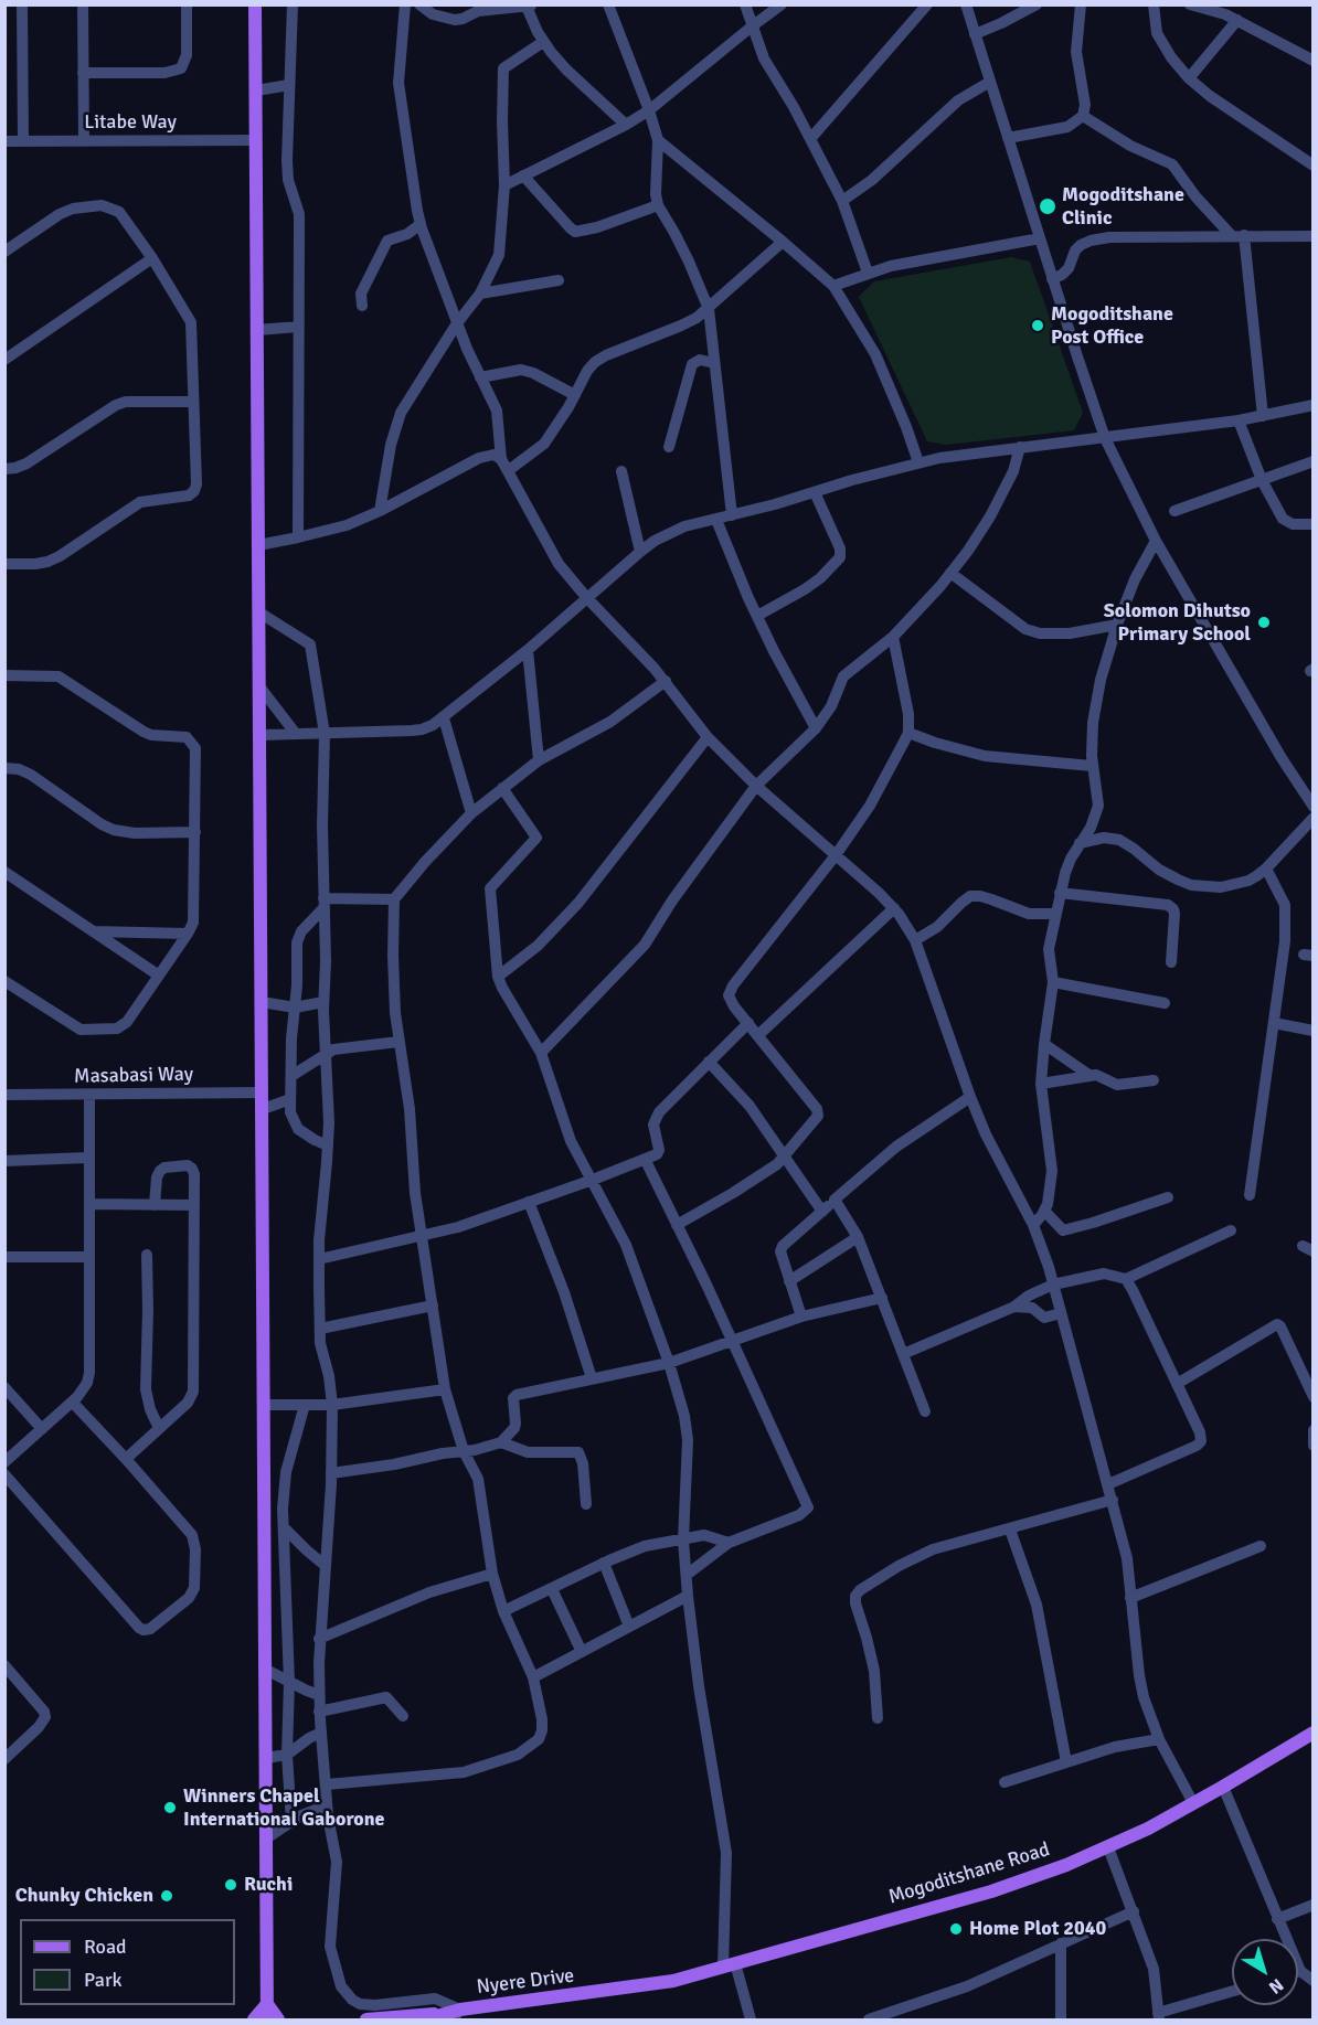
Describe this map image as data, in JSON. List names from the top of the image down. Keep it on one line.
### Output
{"streets":{"main road":["Mogoditshane Road","Nyere Drive"],"street":["Litabe Way","Masabasi Way"]},"crossings":[["Mogoditshane Road","Nyere Drive"]],"places":["Mogoditshane Clinic","Mogoditshane Post Office","Solomon Dihutso Primary School","Winners Chapel International Gaborone","Ruchi","Chunky Chicken","Home Plot 2040"],"legend":["Road","Park"],"north":"bottom right"}
